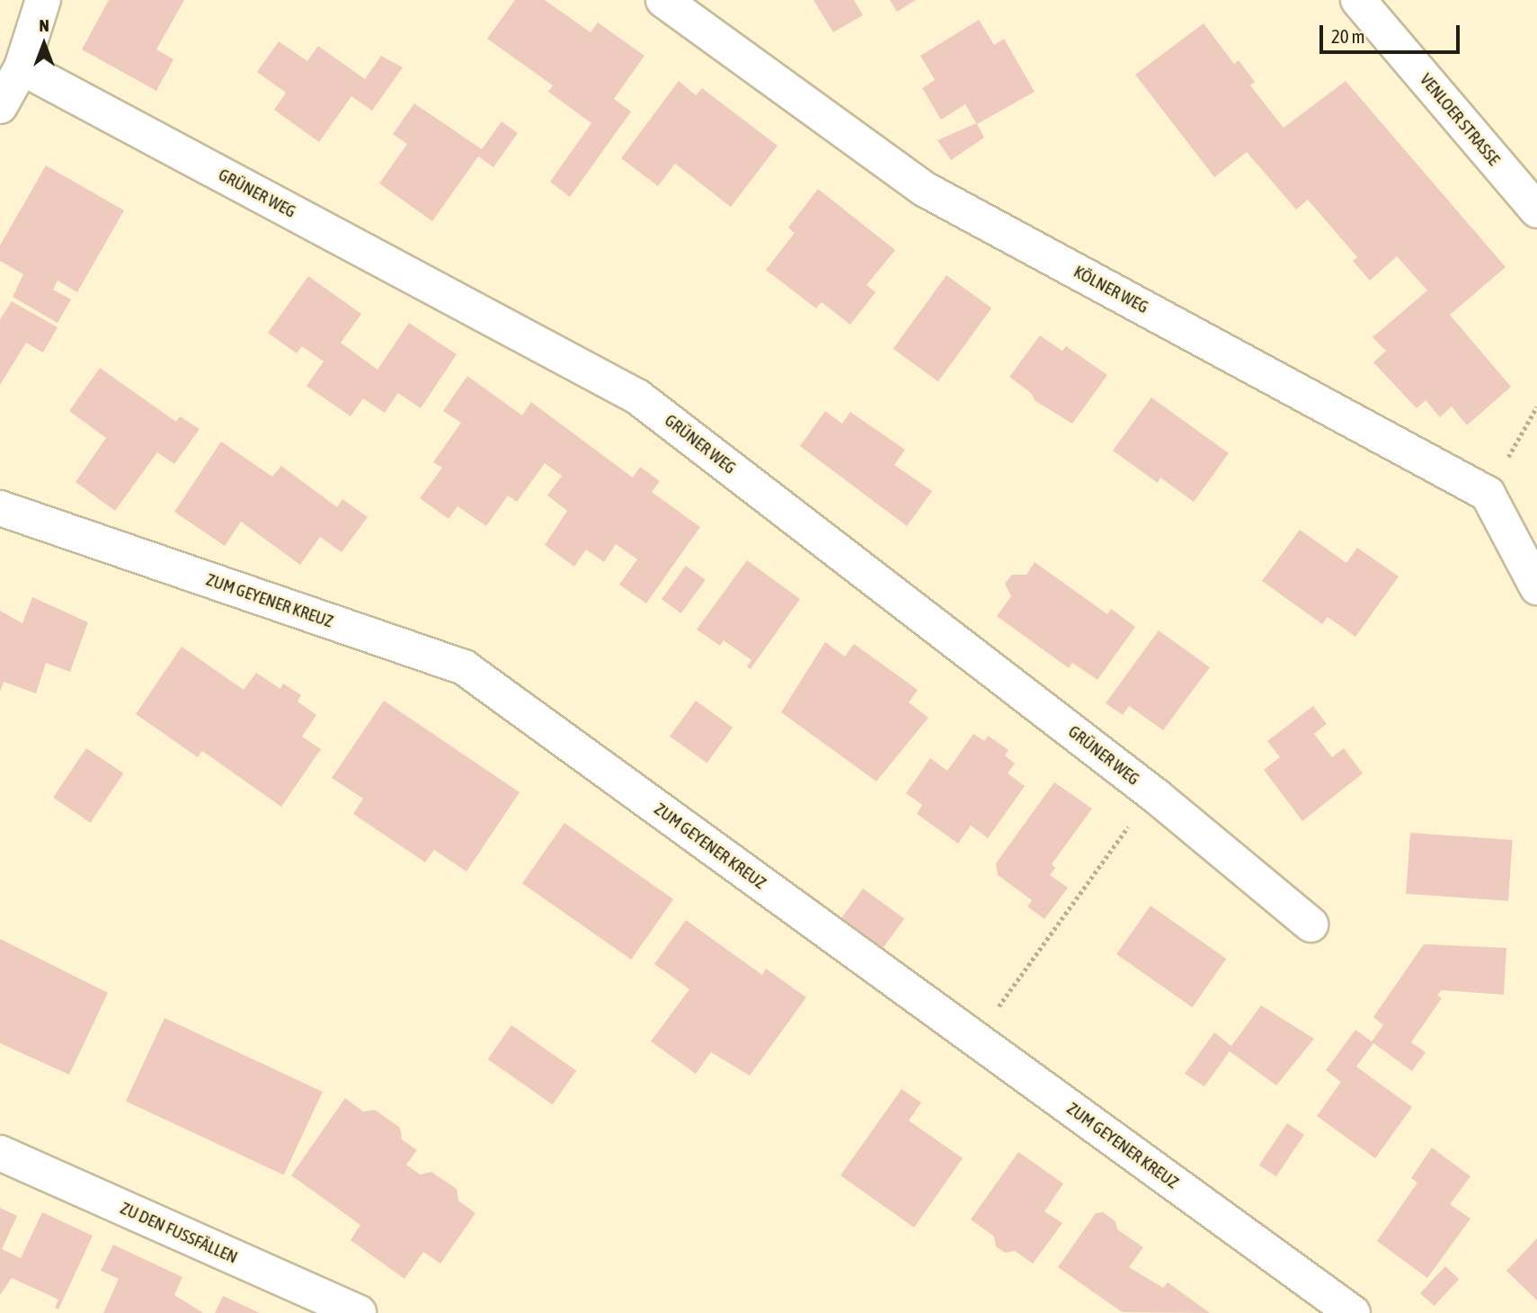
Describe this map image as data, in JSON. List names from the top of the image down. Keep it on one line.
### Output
{"streets":{"street":["VENLOER STRASSE","GRÜNER WEG","KÖLNER WEG","ZUM GEYENER KREUZ","ZU DEN FUSSFÄLLEN"]},"scale_bar":"20 m","north":"top"}
